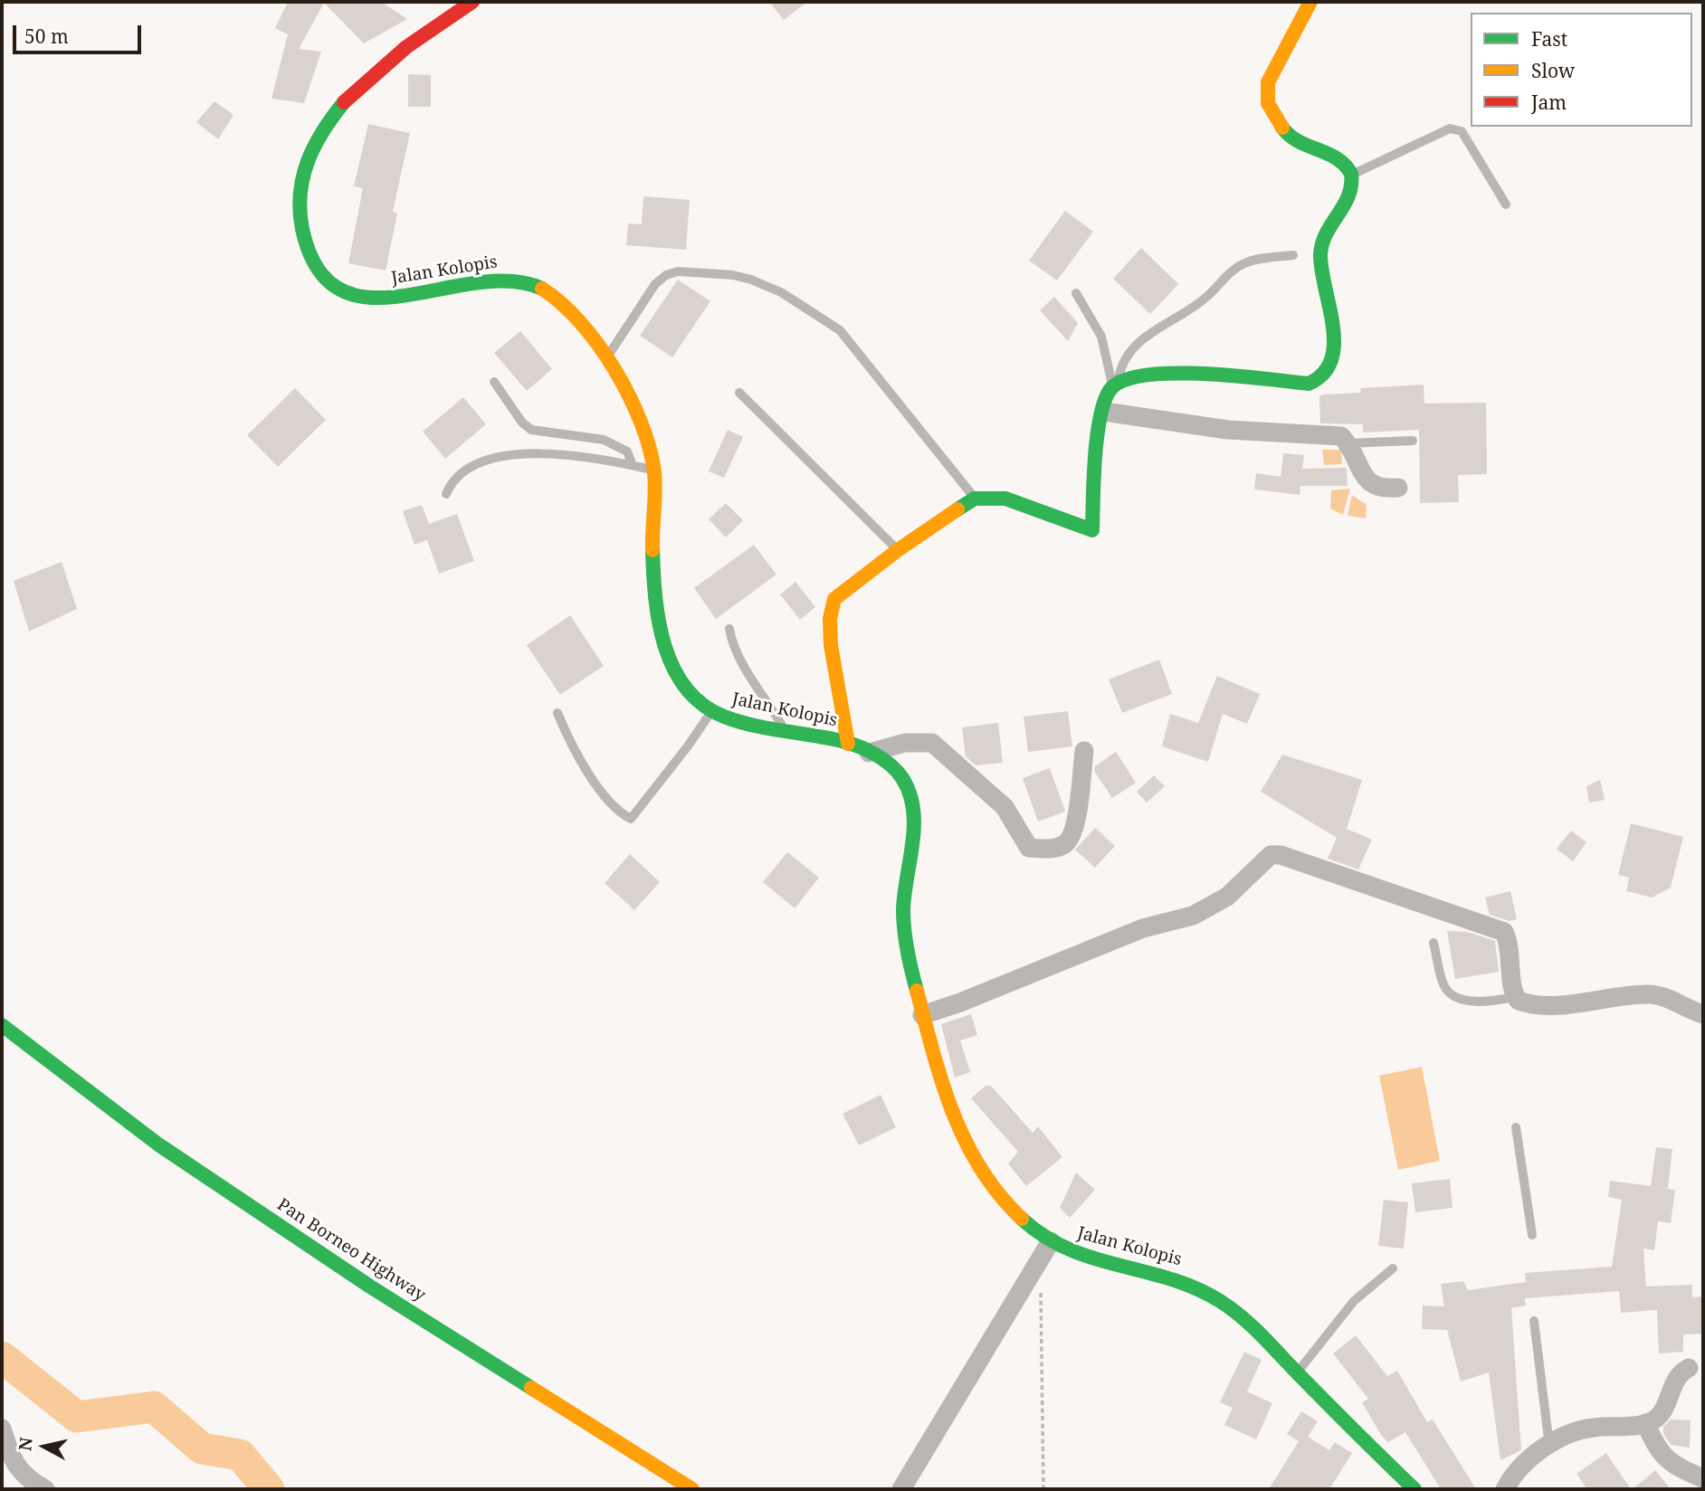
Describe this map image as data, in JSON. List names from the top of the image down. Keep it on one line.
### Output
{"streets":{"main road":["Jalan Kolopis","Pan Borneo Highway"]},"legend":["Fast","Slow","Jam"],"scale_bar":"50 m","north":"left"}
